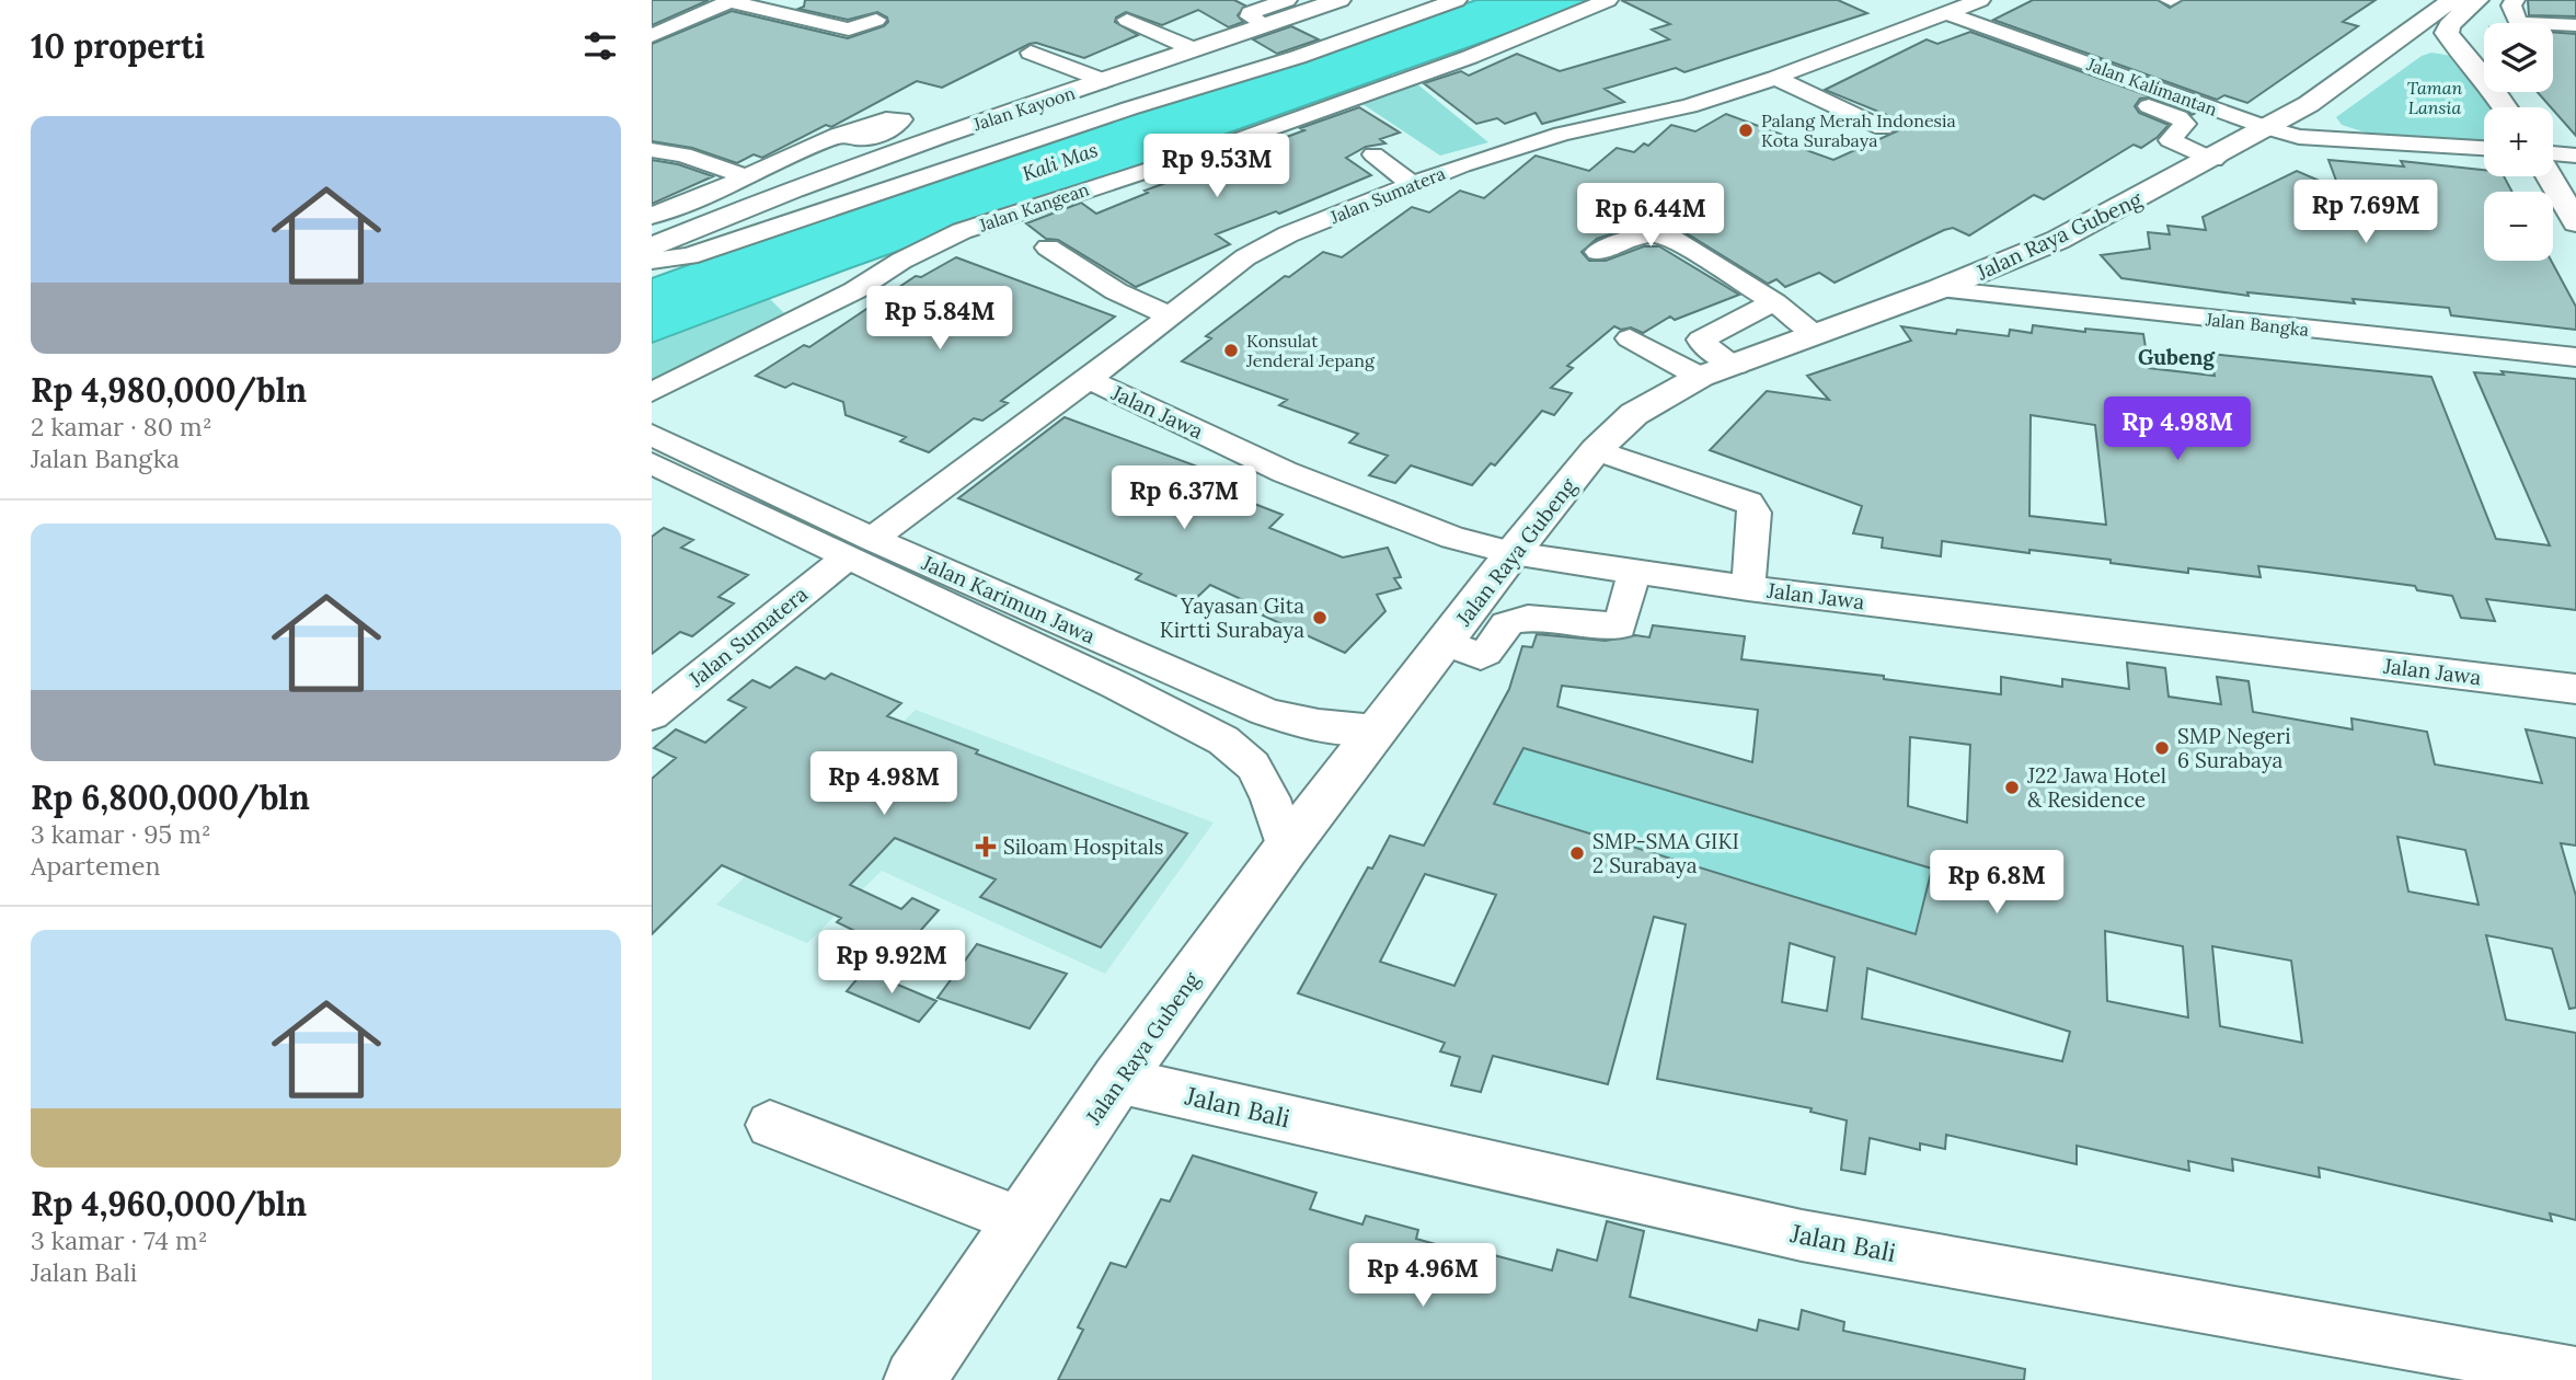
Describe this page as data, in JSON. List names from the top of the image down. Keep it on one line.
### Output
{"streets":{"main road":["Jalan Kayoon","Jalan Raya Gubeng"],"street":["Jalan Kalimantan","Jalan Sumatera","Jalan Kangean","Jalan Bangka","Jalan Jawa","Jalan Karimun Jawa","Jalan Bali"]},"crossings":[["Jalan Kalimantan","Jalan Sumatera"],["Jalan Kalimantan","Jalan Raya Gubeng"],["Jalan Sumatera","Jalan Jawa"],["Jalan Sumatera","Jalan Karimun Jawa"],["Jalan Raya Gubeng","Jalan Bangka"],["Jalan Raya Gubeng","Jalan Jawa"],["Jalan Raya Gubeng","Jalan Karimun Jawa"],["Jalan Raya Gubeng","Jalan Bali"]],"districts":["Gubeng"],"water":["Kali Mas"],"parks":["Taman Lansia"],"places":{"other":["Palang Merah Indonesia Kota Surabaya","Konsulat Jenderal Jepang","Yayasan Gita Kirtti Surabaya","SMP Negeri 6 Surabaya","J22 Jawa Hotel & Residence","SMP-SMA GIKI 2 Surabaya"],"health":["Siloam Hospitals"]},"page":{"heading":"10 properti","map_buttons":["+","−"],"list":[{"name":"Rp 4,980,000/bln","note":"2 kamar · 80 m² · Jalan Bangka"},{"name":"Rp 6,800,000/bln","note":"3 kamar · 95 m² · Apartemen"},{"name":"Rp 4,960,000/bln","note":"3 kamar · 74 m² · Jalan Bali"}],"price":["Rp 9.53M","Rp 7.69M","Rp 6.44M","Rp 5.84M","Rp 4.98M","Rp 6.37M","Rp 4.98M","Rp 6.8M","Rp 9.92M","Rp 4.96M"]}}
